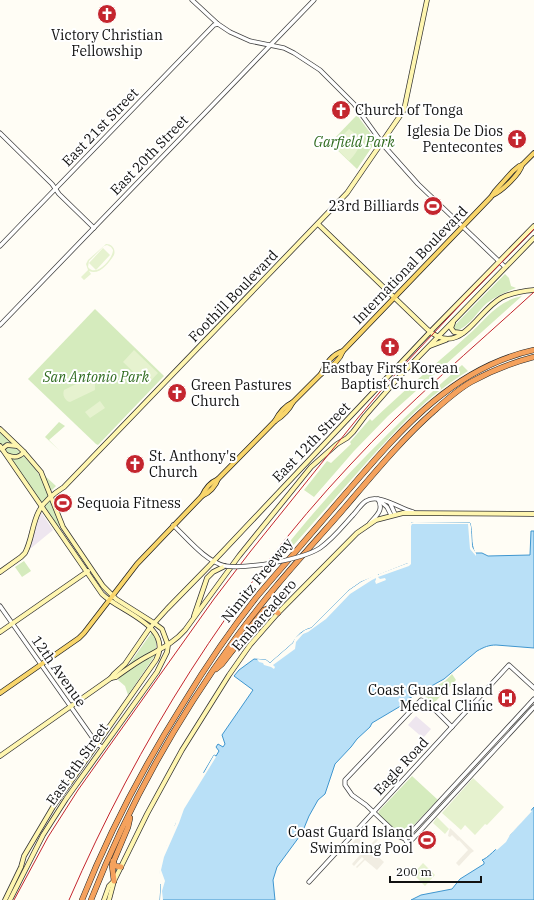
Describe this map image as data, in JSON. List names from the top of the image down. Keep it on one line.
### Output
{"streets":{"highway":["Nimitz Freeway"],"main road":["International Boulevard","Foothill Boulevard","East 12th Street","Embarcadero","East 8th Street"],"street":["East 21st Street","East 20th Street","12th Avenue","Eagle Road"]},"crossings":[["International Boulevard","12th Avenue"],["East 12th Street","12th Avenue"],["East 12th Street","East 8th Street"],["12th Avenue","East 8th Street"]],"parks":["Garfield Park","San Antonio Park"],"places":{"church":["Victory Christian Fellowship","Church of Tonga","Iglesia De Dios Pentecontes","Eastbay First Korean Baptist Church","Green Pastures Church","St. Anthony's Church"],"sports":["23rd Billiards","Sequoia Fitness","Coast Guard Island Swimming Pool"],"hospital":["Coast Guard Island Medical Clinic"]},"scale_bar":"200 m"}
